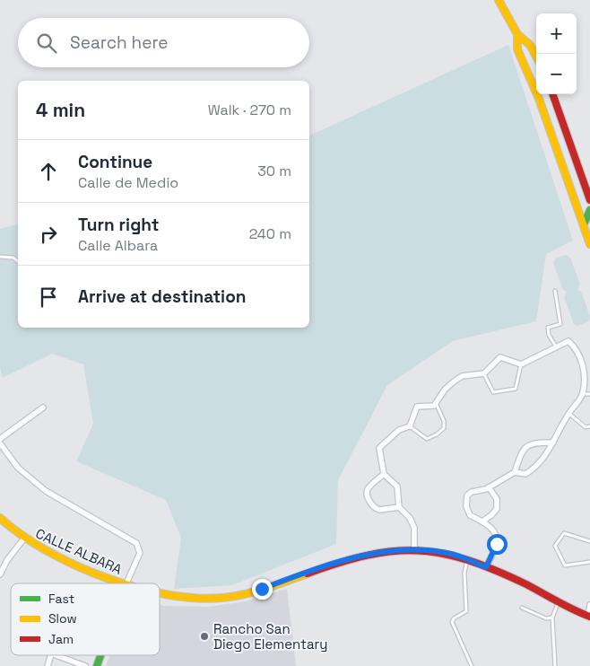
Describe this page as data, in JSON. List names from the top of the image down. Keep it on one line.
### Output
{"streets":{"street":["CALLE ALBARA"]},"places":["Rancho San Diego Elementary"],"legend":["Fast","Slow","Jam"],"page":{"map_buttons":["+","−"],"search":"Search here","heading":["4 min","Walk · 270 m"],"list":[["Continue","Calle de Medio","30 m"],["Turn right","Calle Albara","240 m"],"Arrive at destination"]}}
